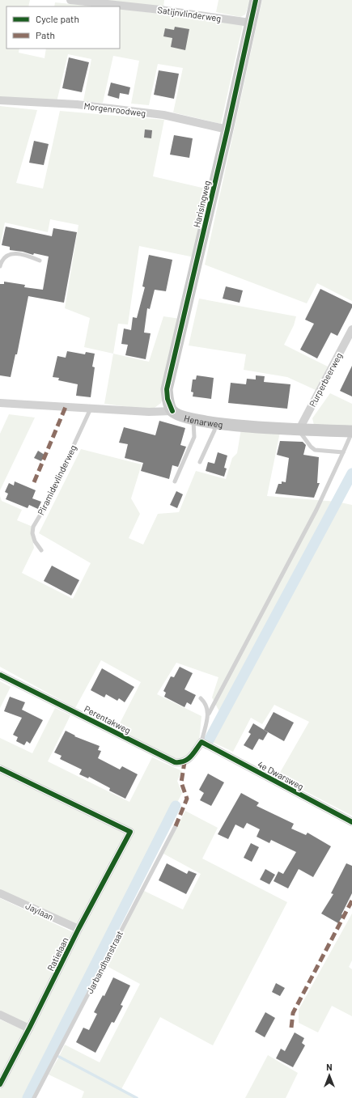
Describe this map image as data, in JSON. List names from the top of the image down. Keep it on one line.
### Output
{"streets":{"street":["Satijnvlinderweg","Morgenroodweg","Harisingweg","Purperbeerweg","Henarweg","Perentakweg","4e Dwarsweg","Jaylaan","Ratielaan"],"lane":["Piramidevlinderweg","Jarbandhanstraat"]},"crossings":[["Satijnvlinderweg","Harisingweg"],["Morgenroodweg","Harisingweg"],["Harisingweg","Henarweg"],["Purperbeerweg","Henarweg"],["Henarweg","Piramidevlinderweg"],["Perentakweg","4e Dwarsweg"],["Jaylaan","Ratielaan"]],"legend":["Cycle path","Path"],"north":"top"}
